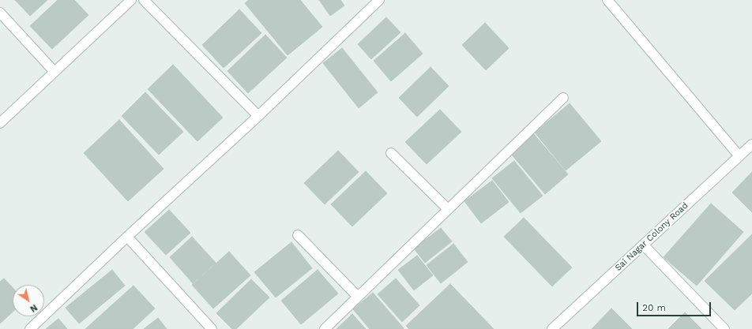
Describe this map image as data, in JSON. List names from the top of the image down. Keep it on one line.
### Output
{"streets":{"street":["Sai Nagar Colony Road"]},"scale_bar":"20 m","north":"bottom right"}
